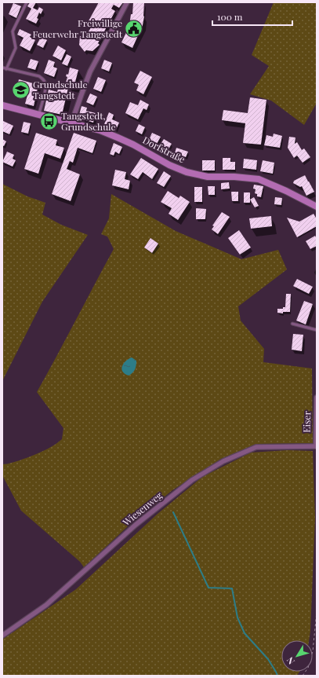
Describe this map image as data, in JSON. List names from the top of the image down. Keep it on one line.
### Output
{"streets":{"main road":["Dorfstraße"],"street":["Eiser","Wiesenweg"]},"crossings":[["Eiser","Wiesenweg"]],"places":{"public building":["Freiwillige Feuerwehr Tangstedt"],"school or university":["Grundschule Tangstedt"],"bus stop":["Tangstedt, Grundschule"]},"scale_bar":"100 m","north":"bottom left"}
